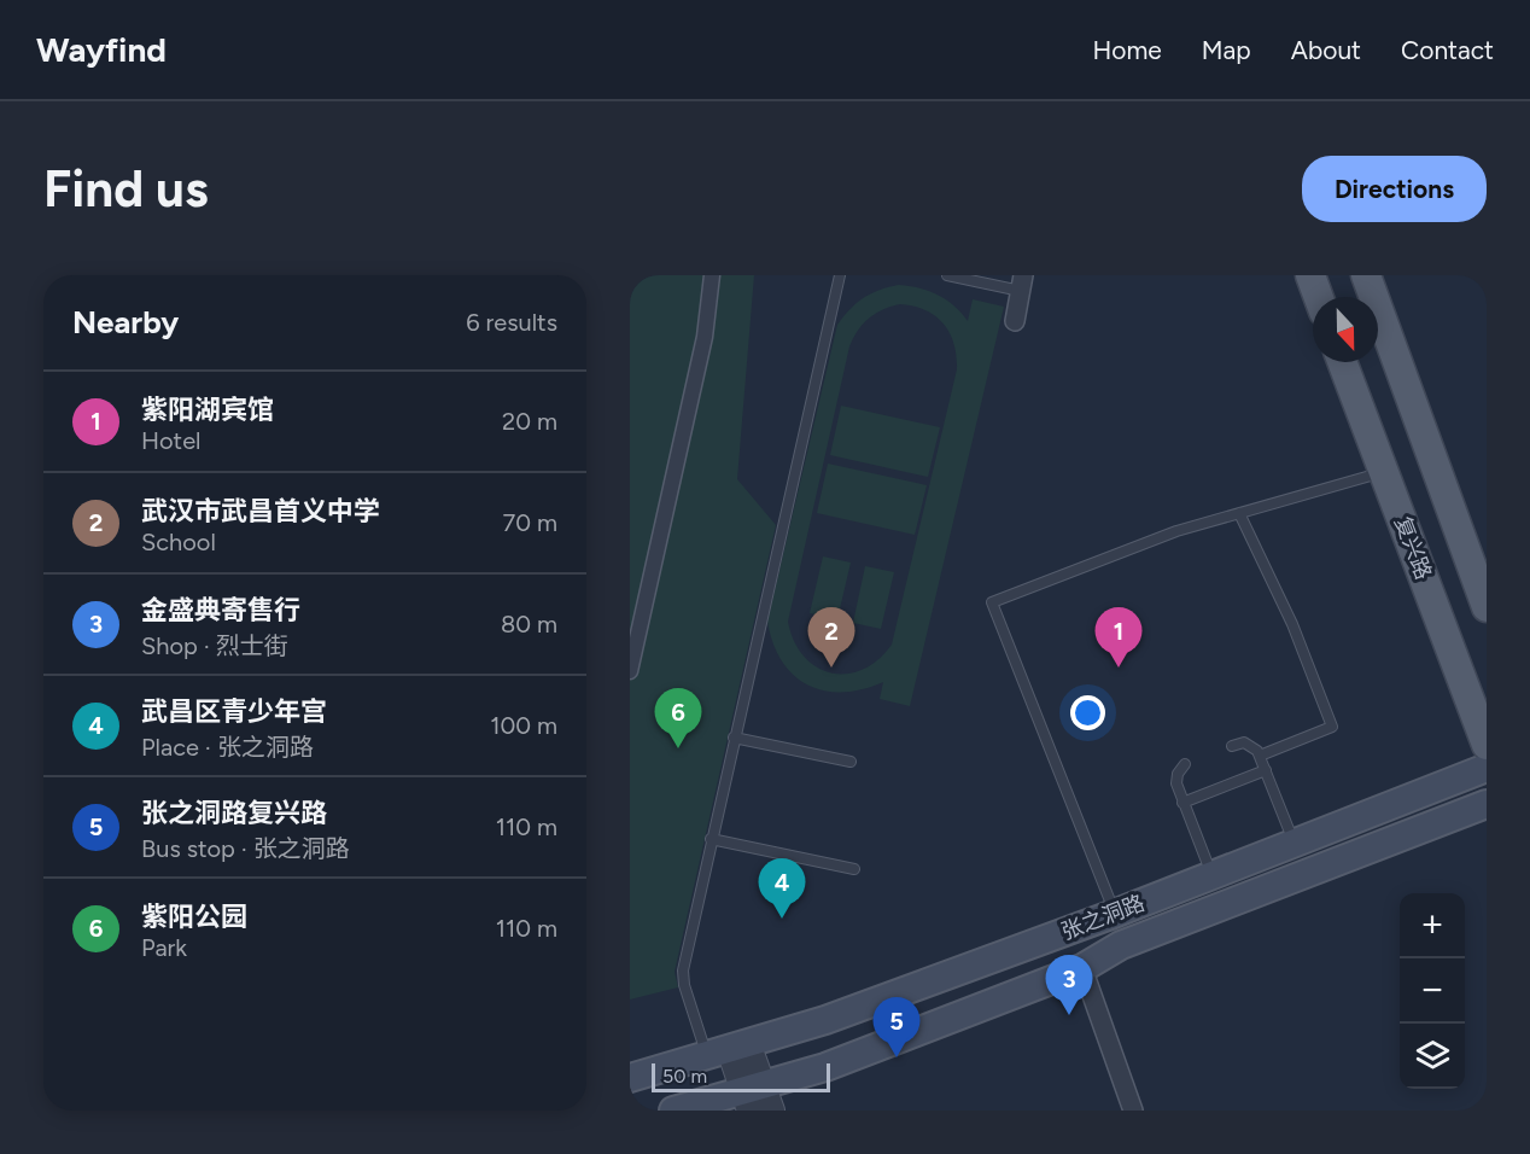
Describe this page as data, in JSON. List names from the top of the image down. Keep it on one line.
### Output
{"streets":{"main road":["复兴路","张之洞路"]},"scale_bar":"50 m","north":"bottom","page":{"header":"Wayfind","nav":["Home","Map","About","Contact"],"buttons":"Directions","title":"Find us","heading":["Nearby","6 results"],"list":[{"mark":"1","name":"紫阳湖宾馆","note":"Hotel","value":"20 m"},{"mark":"2","name":"武汉市武昌首义中学","note":"School","value":"70 m"},{"mark":"3","name":"金盛典寄售行","note":"Shop · 烈士街","value":"80 m"},{"mark":"4","name":"武昌区青少年宫","note":"Place · 张之洞路","value":"100 m"},{"mark":"5","name":"张之洞路复兴路","note":"Bus stop · 张之洞路","value":"110 m"},{"mark":"6","name":"紫阳公园","note":"Park","value":"110 m"}],"pins":["1","2","6","4","3","5"],"map_buttons":["+","−"],"scale":"50 m"}}
